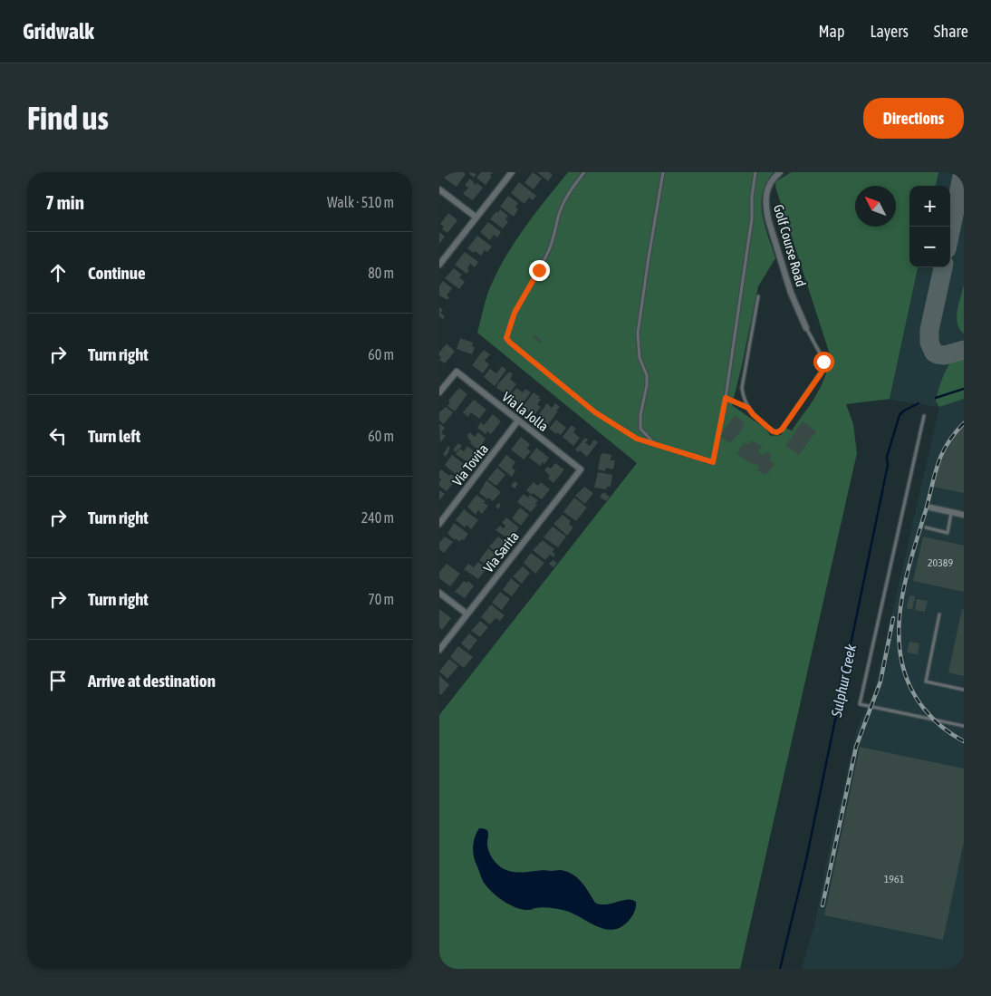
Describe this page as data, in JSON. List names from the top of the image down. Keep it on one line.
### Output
{"streets":{"street":["Golf Course Road","Via la Jolla","Via Tovita","Via Sarita"]},"crossings":[["Via la Jolla","Via Tovita"],["Via la Jolla","Via Sarita"]],"water":["Sulphur Creek"],"house_numbers":["20389","1961"],"north":"top left","page":{"header":"Gridwalk","nav":["Map","Layers","Share"],"buttons":"Directions","title":"Find us","heading":["7 min","Walk · 510 m"],"map_buttons":["+","−"],"list":[["Continue","80 m"],["Turn right","60 m"],["Turn left","60 m"],["Turn right","240 m"],["Turn right","70 m"],"Arrive at destination"]}}
